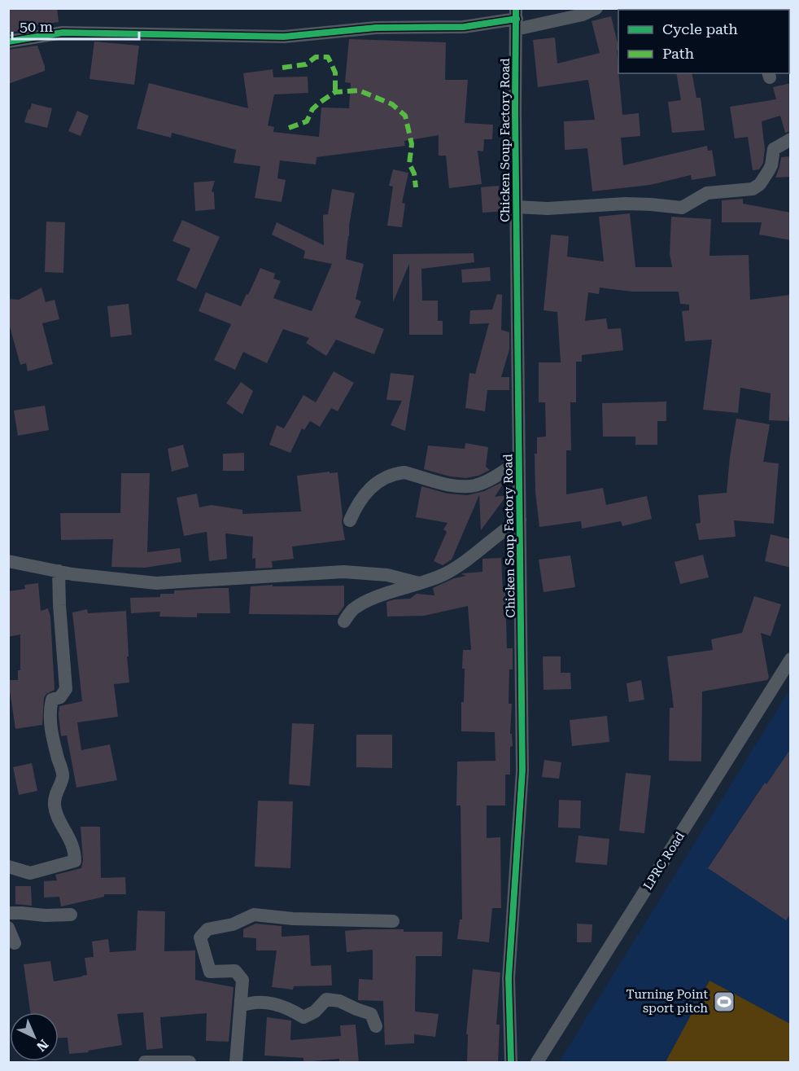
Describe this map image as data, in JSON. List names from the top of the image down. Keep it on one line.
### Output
{"streets":{"street":["Chicken Soup Factory Road","LPRC Road"]},"places":{"sports":["Turning Point sport pitch"]},"legend":["Cycle path","Path"],"scale_bar":"50 m","north":"bottom right"}
